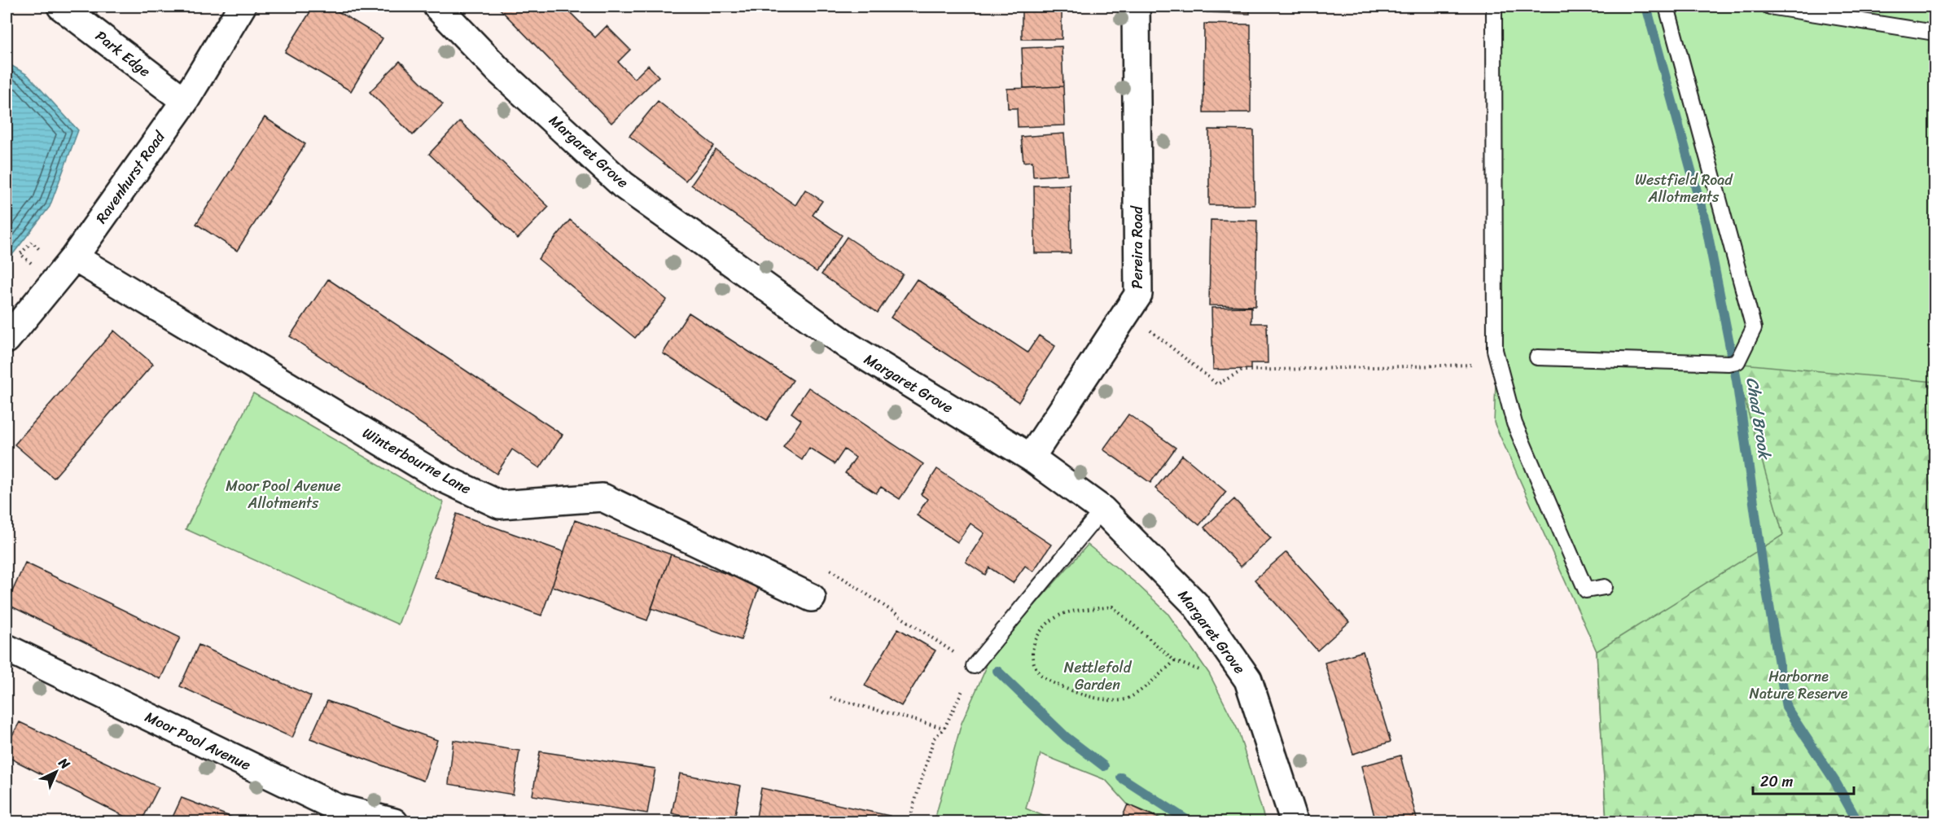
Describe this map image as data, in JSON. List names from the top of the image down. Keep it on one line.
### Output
{"streets":{"street":["Park Edge","Margaret Grove","Ravenhurst Road","Pereira Road","Winterbourne Lane","Moor Pool Avenue"]},"crossings":[["Park Edge","Ravenhurst Road"],["Margaret Grove","Pereira Road"],["Ravenhurst Road","Winterbourne Lane"]],"water":["Chad Brook"],"parks":["Westfield Road Allotments","Moor Pool Avenue Allotments","Nettlefold Garden","Harborne Nature Reserve"],"scale_bar":"20 m","north":"top right"}
